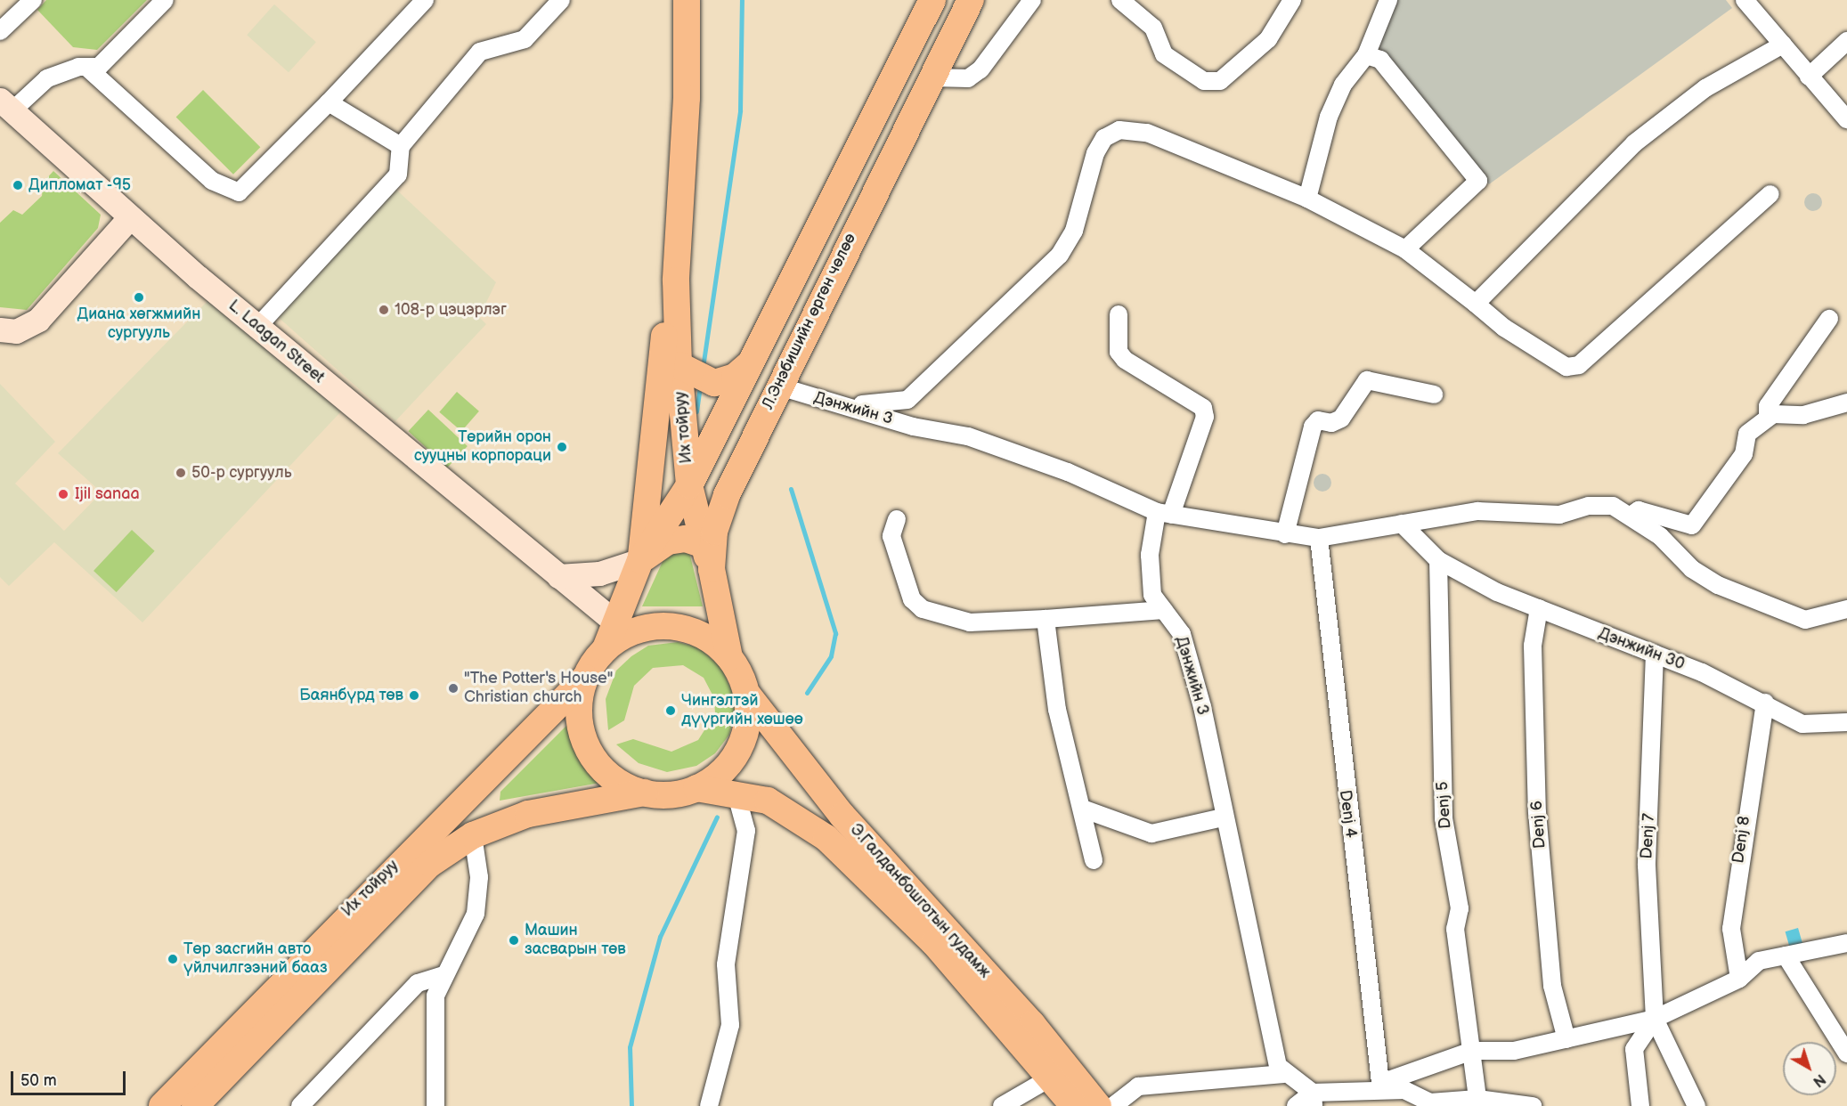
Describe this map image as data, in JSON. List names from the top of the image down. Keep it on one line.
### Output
{"streets":{"main road":["Л.Энэбишийн өргөн чөлөө","L. Laagan Street","Их тойруу","Э.Галданбошготын гудамж"],"street":["Дэнжийн 3","Дэнжийн 30","Denj 5","Denj 4","Denj 6","Denj 7","Denj 8"]},"crossings":[["Л.Энэбишийн өргөн чөлөө","Дэнжийн 3"],["Л.Энэбишийн өргөн чөлөө","Их тойруу"],["Л.Энэбишийн өргөн чөлөө","Э.Галданбошготын гудамж"],["L. Laagan Street","Их тойруу"],["Их тойруу","Э.Галданбошготын гудамж"],["Дэнжийн 30","Denj 5"],["Дэнжийн 30","Denj 6"],["Дэнжийн 30","Denj 7"],["Дэнжийн 30","Denj 8"]],"places":["Дипломат -95","Диана хөгжмийн сургууль","108-р цэцэрлэг","Төрийн орон сууцны корпораци","50-р сургууль","Ijil sanaa","\"The Potter's House\" Christian church","Баянбүрд төв","Чингэлтэй дүүргийн хөшөө","Машин засварын төв","Төр засгийн авто үйлчилгээний бааз"],"scale_bar":"50 m","north":"bottom right"}
